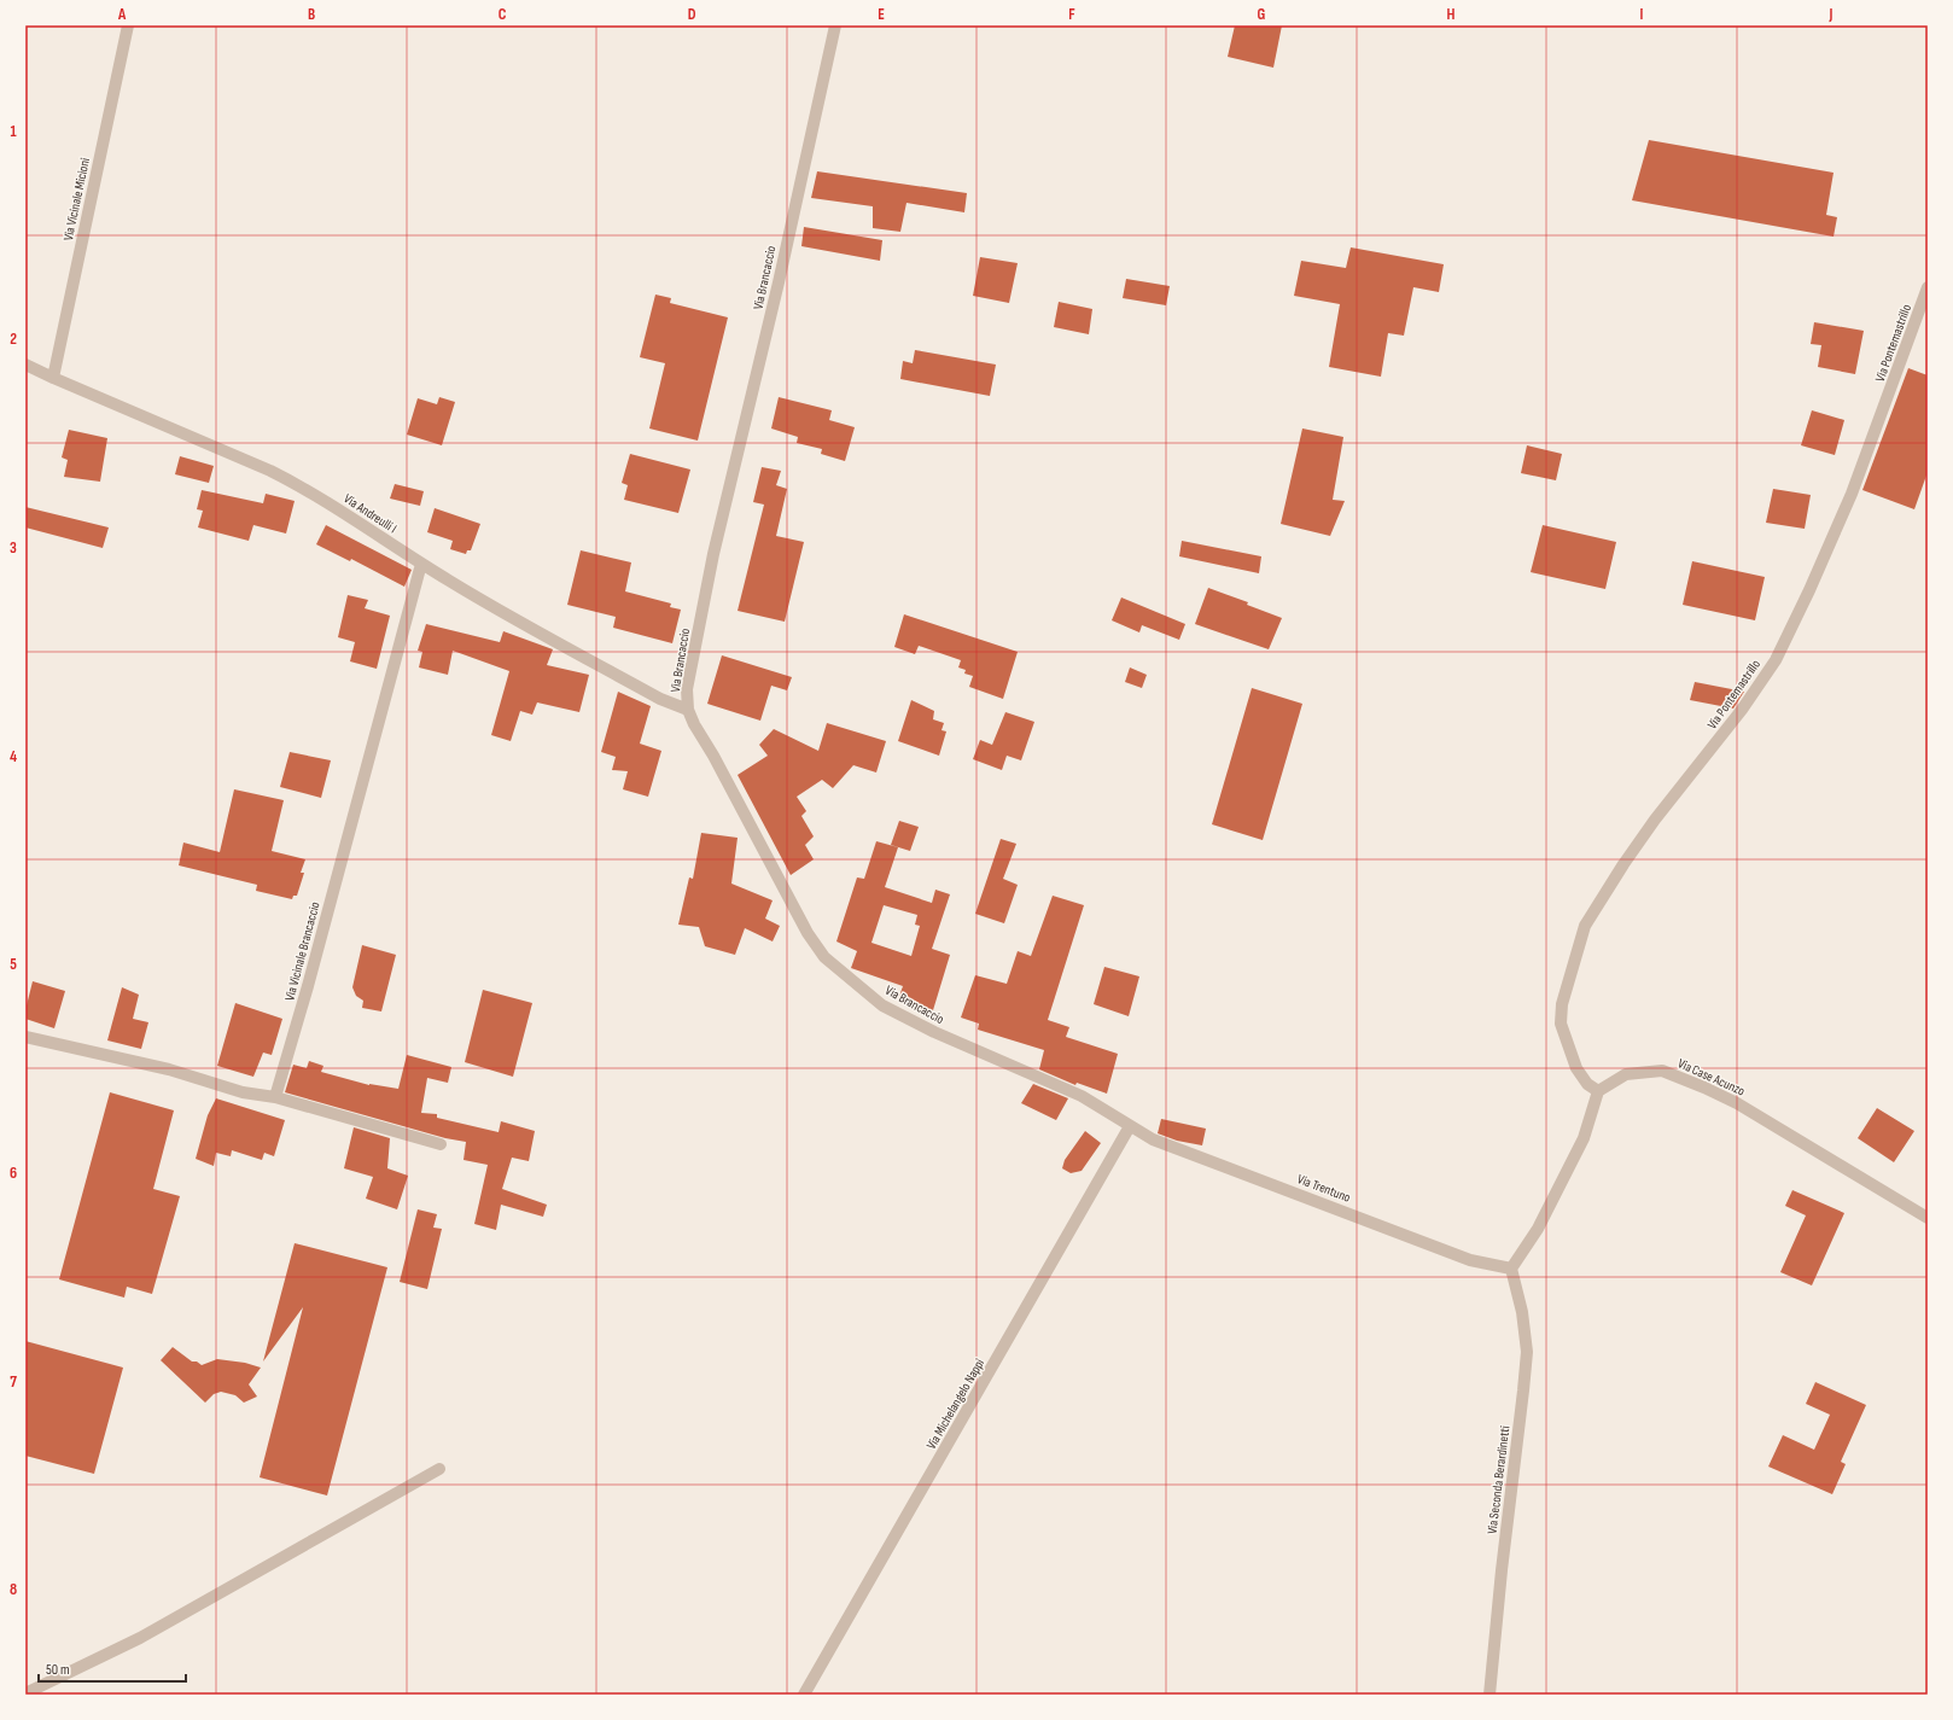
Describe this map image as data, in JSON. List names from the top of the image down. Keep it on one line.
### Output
{"streets":{"street":["Via Vicinale Micioni","Via Brancaccio","Via Pontemastrillo","Via Andreulli I","Via Vicinale Brancaccio","Via Case Acunzo","Via Trentuno","Via Michelangelo Nappi","Via Seconda Berardinetti"]},"crossings":[["Via Vicinale Micioni","Via Andreulli I"],["Via Brancaccio","Via Andreulli I"],["Via Brancaccio","Via Trentuno"],["Via Brancaccio","Via Michelangelo Nappi"],["Via Pontemastrillo","Via Case Acunzo"],["Via Andreulli I","Via Vicinale Brancaccio"],["Via Trentuno","Via Michelangelo Nappi"],["Via Trentuno","Via Seconda Berardinetti"]],"scale_bar":"50 m","grid":{"columns":["A","B","C","D","E","F","G","H","I","J"],"rows":["1","2","3","4","5","6","7","8"]}}
